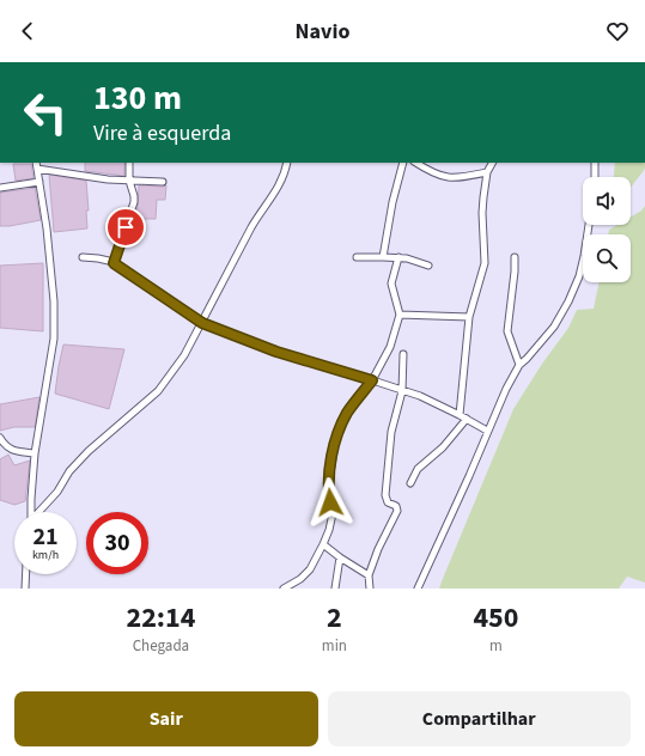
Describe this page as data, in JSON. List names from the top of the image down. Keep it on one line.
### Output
{"page":{"header":"Navio","turn":["130 m","Vire à esquerda"],"speed":"21 km/h","limit":"30","eta":["22:14","Chegada","2","min","450","m"],"buttons":["Sair","Compartilhar"]}}
